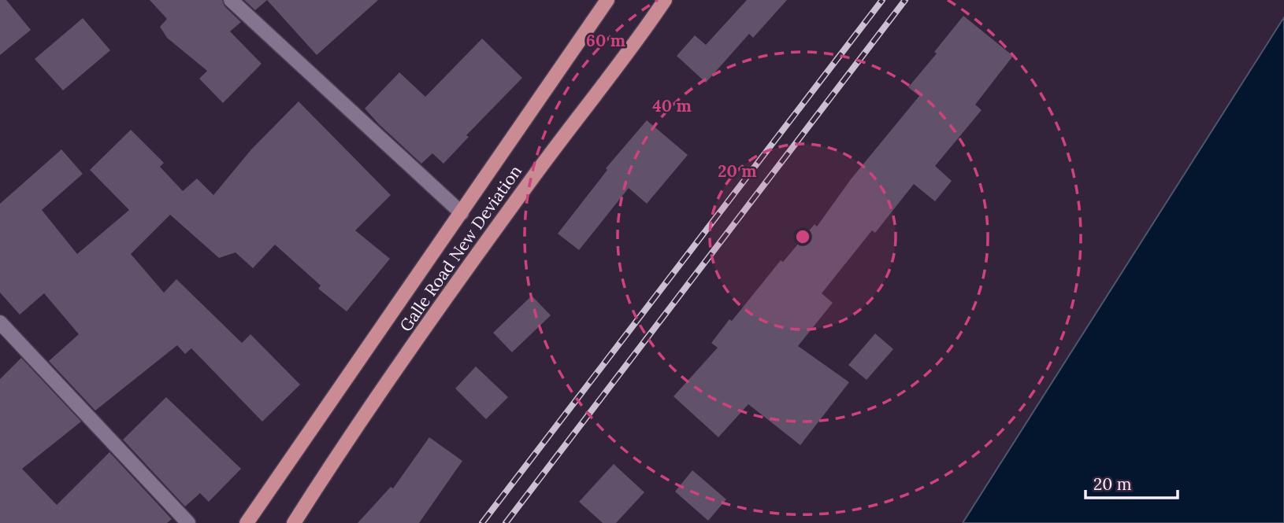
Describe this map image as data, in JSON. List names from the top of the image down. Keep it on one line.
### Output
{"streets":{"main road":["Galle Road New Deviation"]},"scale_bar":"20 m","rings":["60 m","40 m","20 m"]}
